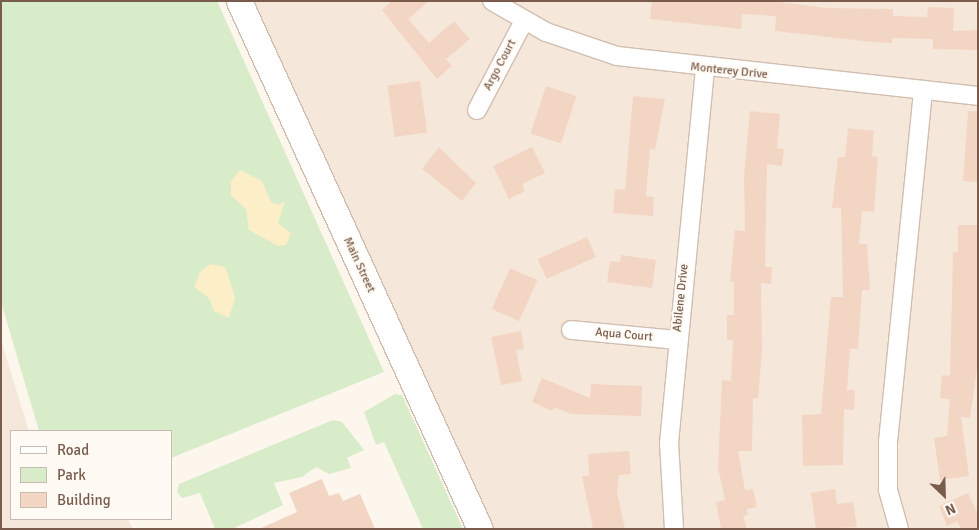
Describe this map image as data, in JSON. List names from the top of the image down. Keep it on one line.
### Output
{"streets":{"main road":["Main Street"],"street":["Argo Court","Monterey Drive","Abilene Drive","Aqua Court"]},"crossings":[["Argo Court","Monterey Drive"],["Monterey Drive","Abilene Drive"],["Abilene Drive","Aqua Court"]],"legend":["Road","Park","Building"],"north":"bottom right"}
